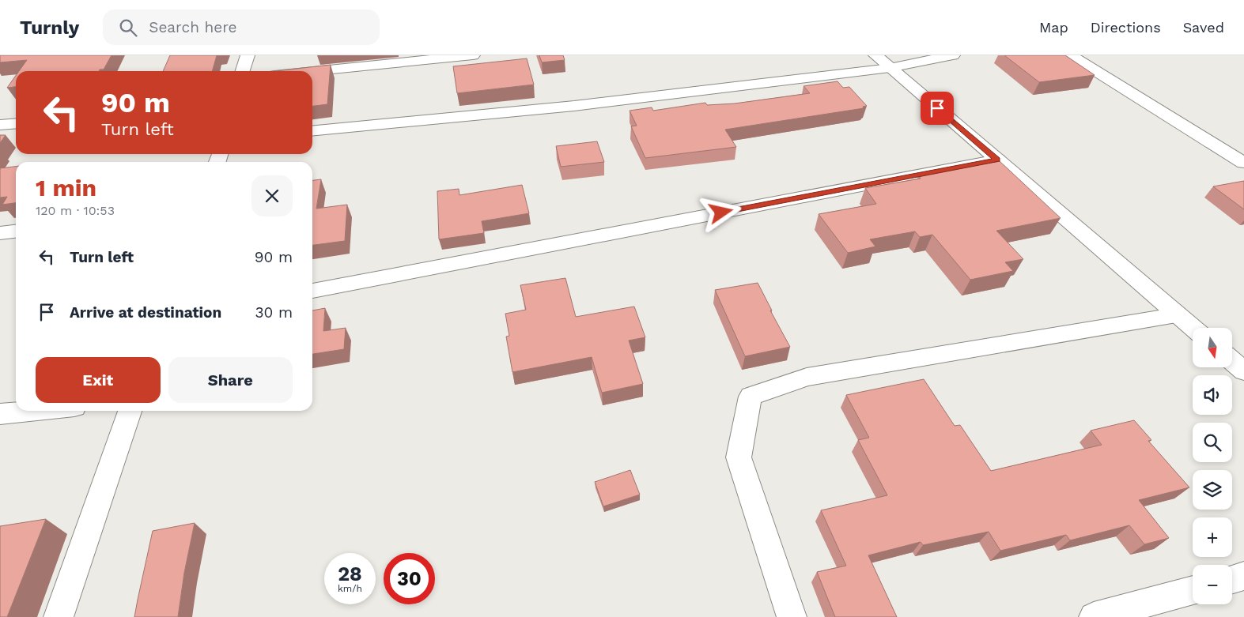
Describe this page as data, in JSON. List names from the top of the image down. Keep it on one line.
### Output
{"north":"bottom","page":{"header":"Turnly","search":"Search here","nav":["Map","Directions","Saved"],"turn":["90 m","Turn left"],"heading":["1 min","120 m · 10:53"],"list":[{"name":"Turn left","value":"90 m"},{"name":"Arrive at destination","value":"30 m"}],"map_buttons":["+","−"],"buttons":["Exit","Share"],"speed":"28 km/h","limit":"30"}}
